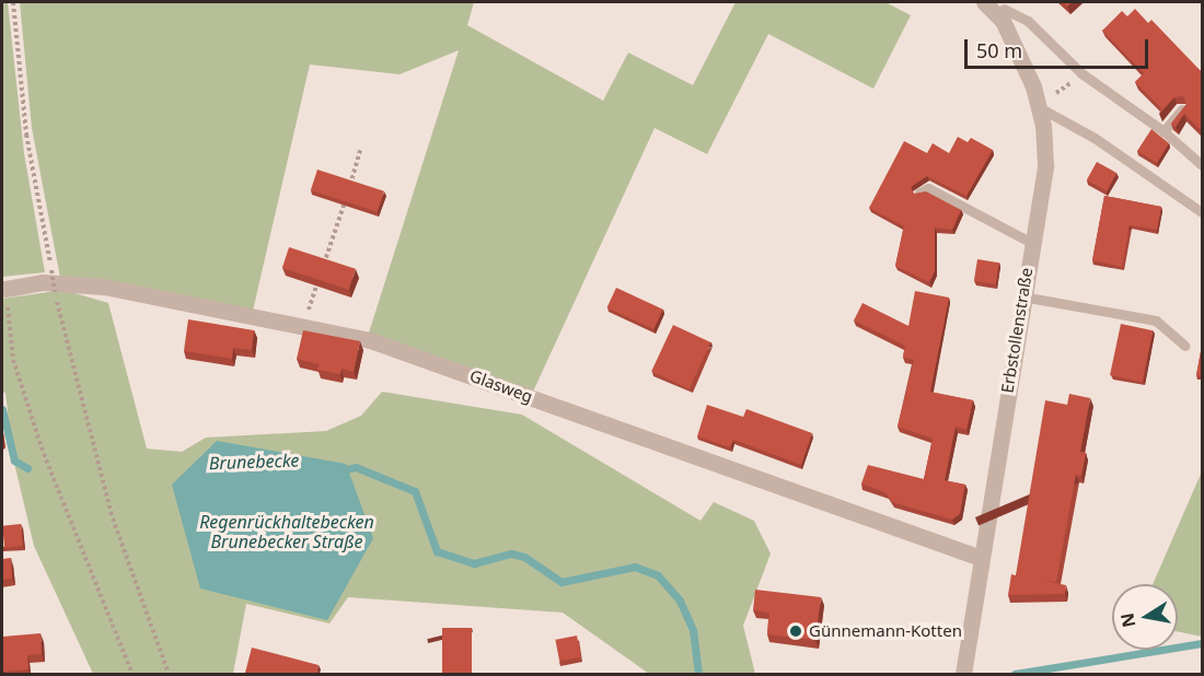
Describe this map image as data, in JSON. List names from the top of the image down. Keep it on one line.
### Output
{"streets":{"street":["Erbstollenstraße","Glasweg"]},"crossings":[["Erbstollenstraße","Glasweg"]],"water":["Brunebecke","Regenrückhaltebecken Brunebecker Straße"],"places":["Günnemann-Kotten"],"scale_bar":"50 m","north":"left"}
